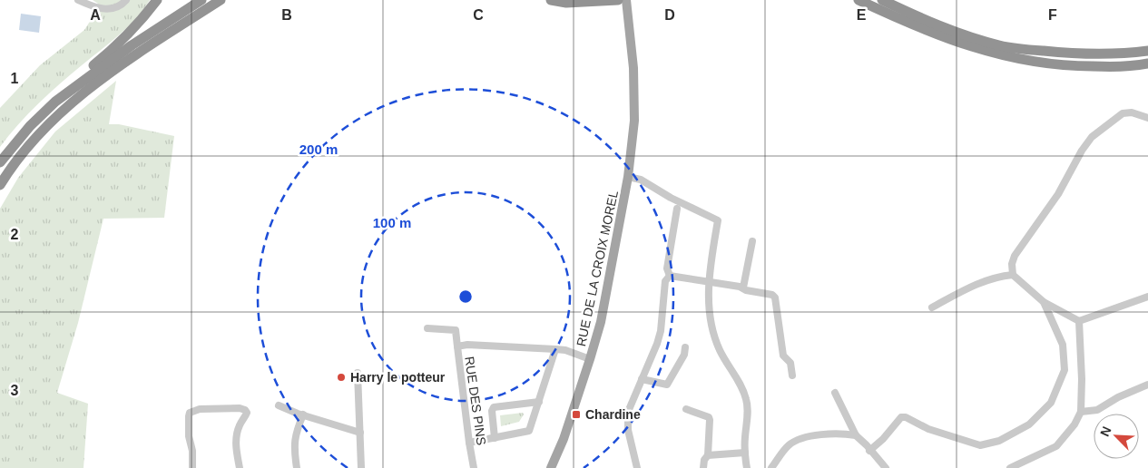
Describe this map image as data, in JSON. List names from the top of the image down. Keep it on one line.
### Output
{"streets":{"main road":["RUE DE LA CROIX MOREL"],"street":["RUE DES PINS"]},"crossings":[["RUE DE LA CROIX MOREL","RUE DES PINS"]],"places":{"other":["Harry le potteur"],"transit":["Chardine"]},"north":"top left","grid":{"columns":["A","B","C","D","E","F"],"rows":["1","2","3"]},"rings":["200 m","100 m"]}
